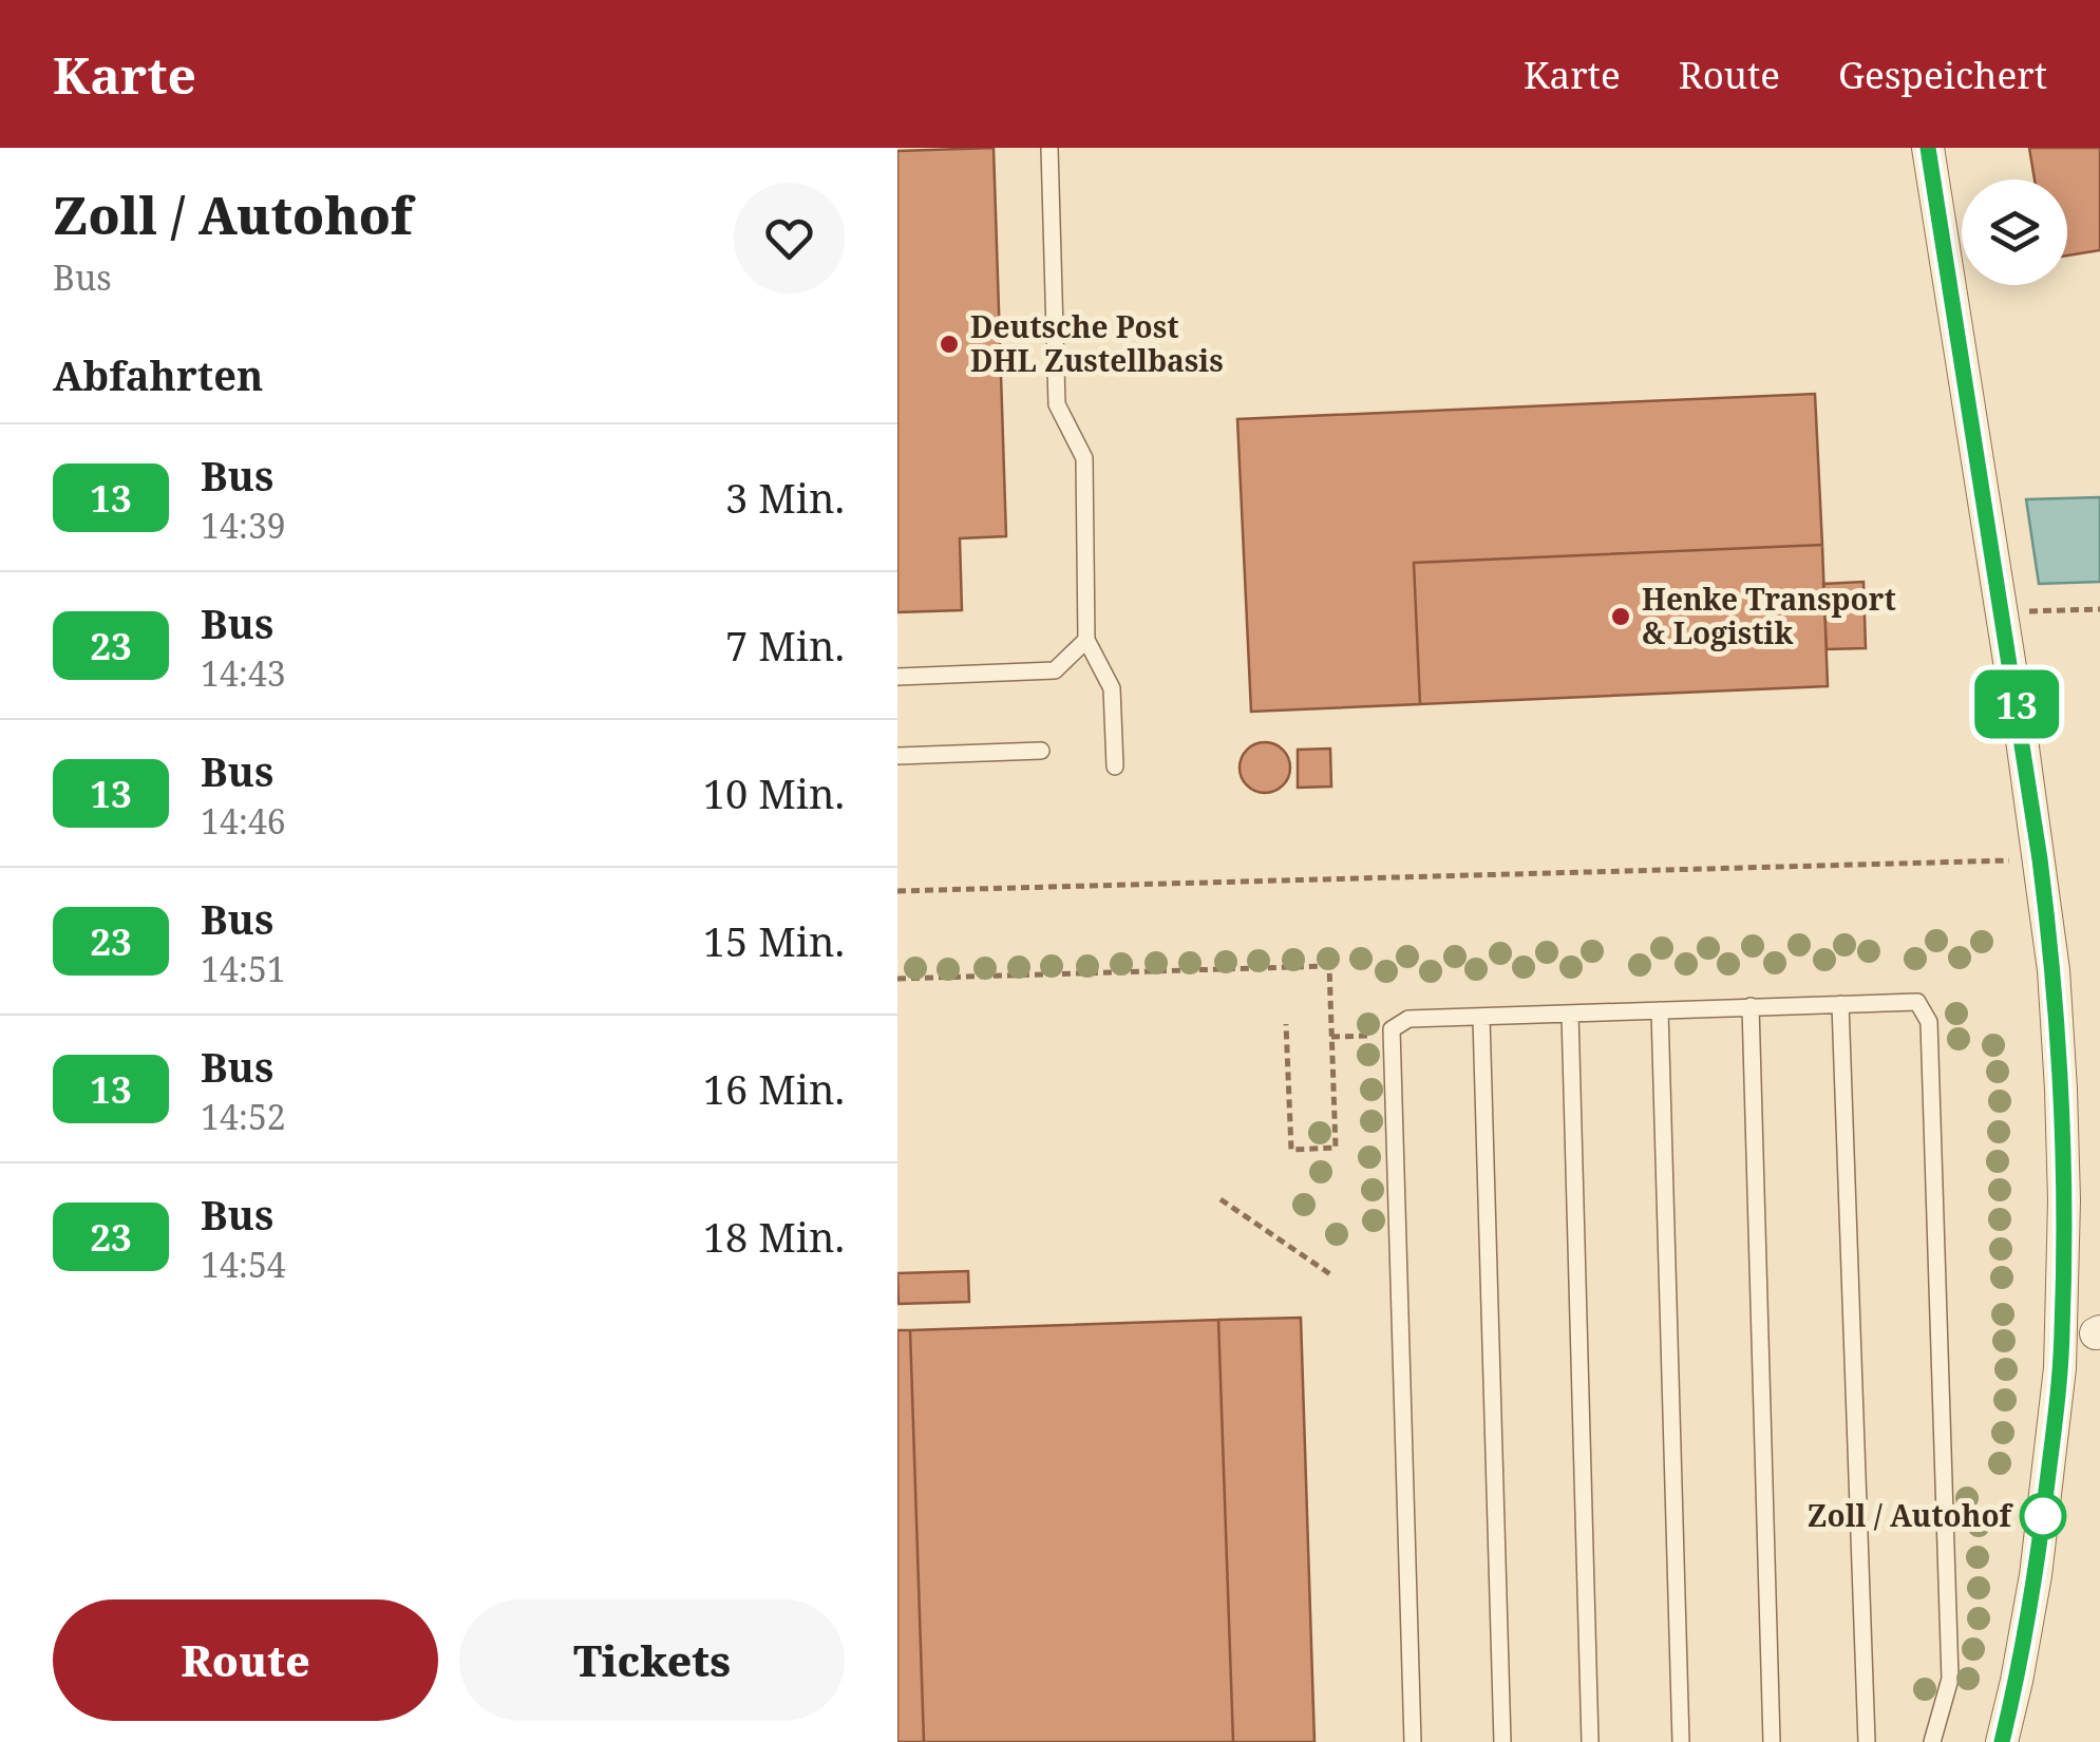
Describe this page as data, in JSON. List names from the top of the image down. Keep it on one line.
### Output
{"places":["Deutsche Post DHL Zustellbasis","Henke Transport & Logistik","Zoll / Autohof"],"lines":["bus line 13"],"page":{"header":"Karte","nav":["Karte","Route","Gespeichert"],"heading":[["Zoll / Autohof","Bus"],"Abfahrten"],"on_map":"13","list":[{"mark":"13","name":"Bus","note":"14:39","value":"3 Min."},{"mark":"23","name":"Bus","note":"14:43","value":"7 Min."},{"mark":"13","name":"Bus","note":"14:46","value":"10 Min."},{"mark":"23","name":"Bus","note":"14:51","value":"15 Min."},{"mark":"13","name":"Bus","note":"14:52","value":"16 Min."},{"mark":"23","name":"Bus","note":"14:54","value":"18 Min."}],"buttons":["Route","Tickets"]}}
